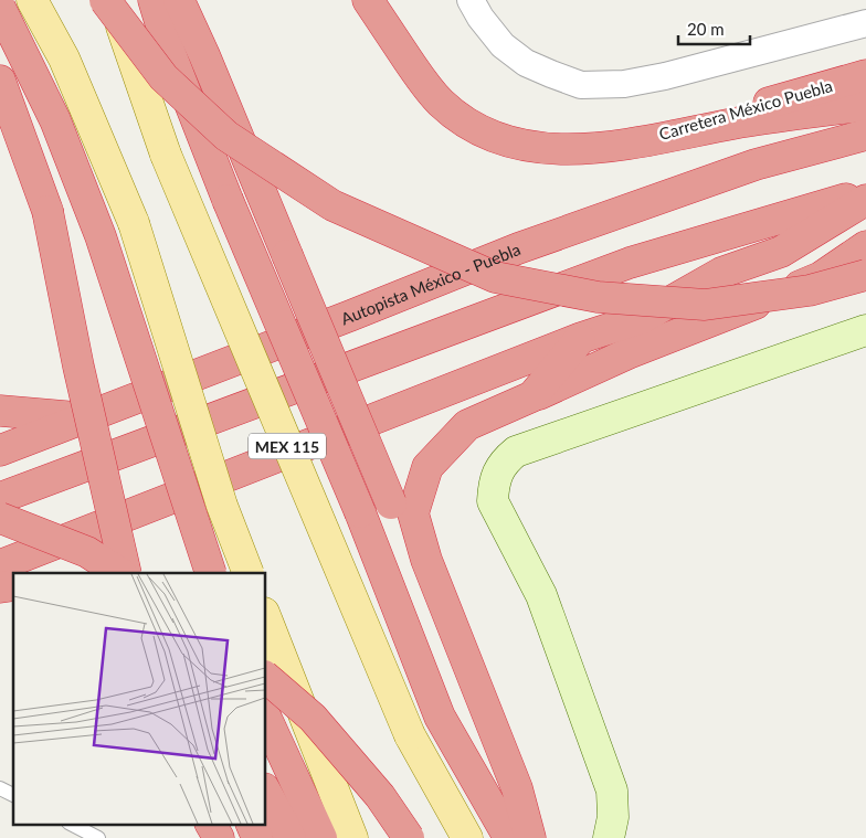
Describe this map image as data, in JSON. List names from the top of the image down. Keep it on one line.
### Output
{"streets":{"highway":["Carretera México Puebla","Autopista México - Puebla"],"main road":["MEX 115"]},"scale_bar":"20 m"}
